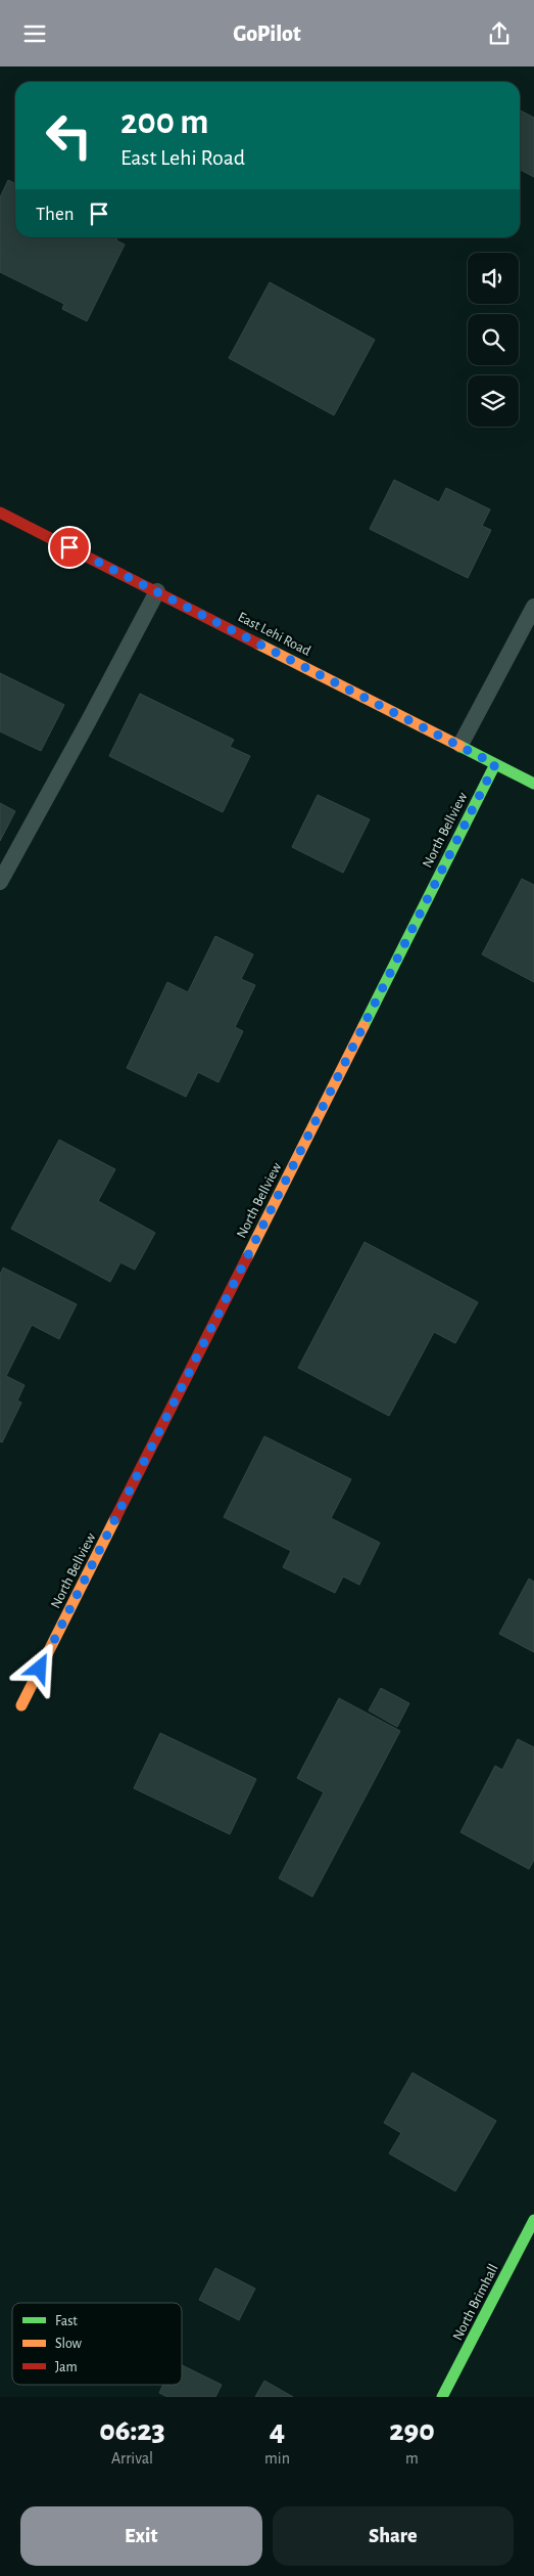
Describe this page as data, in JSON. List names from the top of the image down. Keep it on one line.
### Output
{"streets":{"street":["East Lehi Road","North Bellview","North Brimhall"]},"crossings":[["East Lehi Road","North Bellview"]],"legend":["Fast","Slow","Jam"],"page":{"header":"GoPilot","turn":["200 m","East Lehi Road"],"then":"Then","eta":["06:23","Arrival","4","min","290","m"],"buttons":["Exit","Share"]}}
